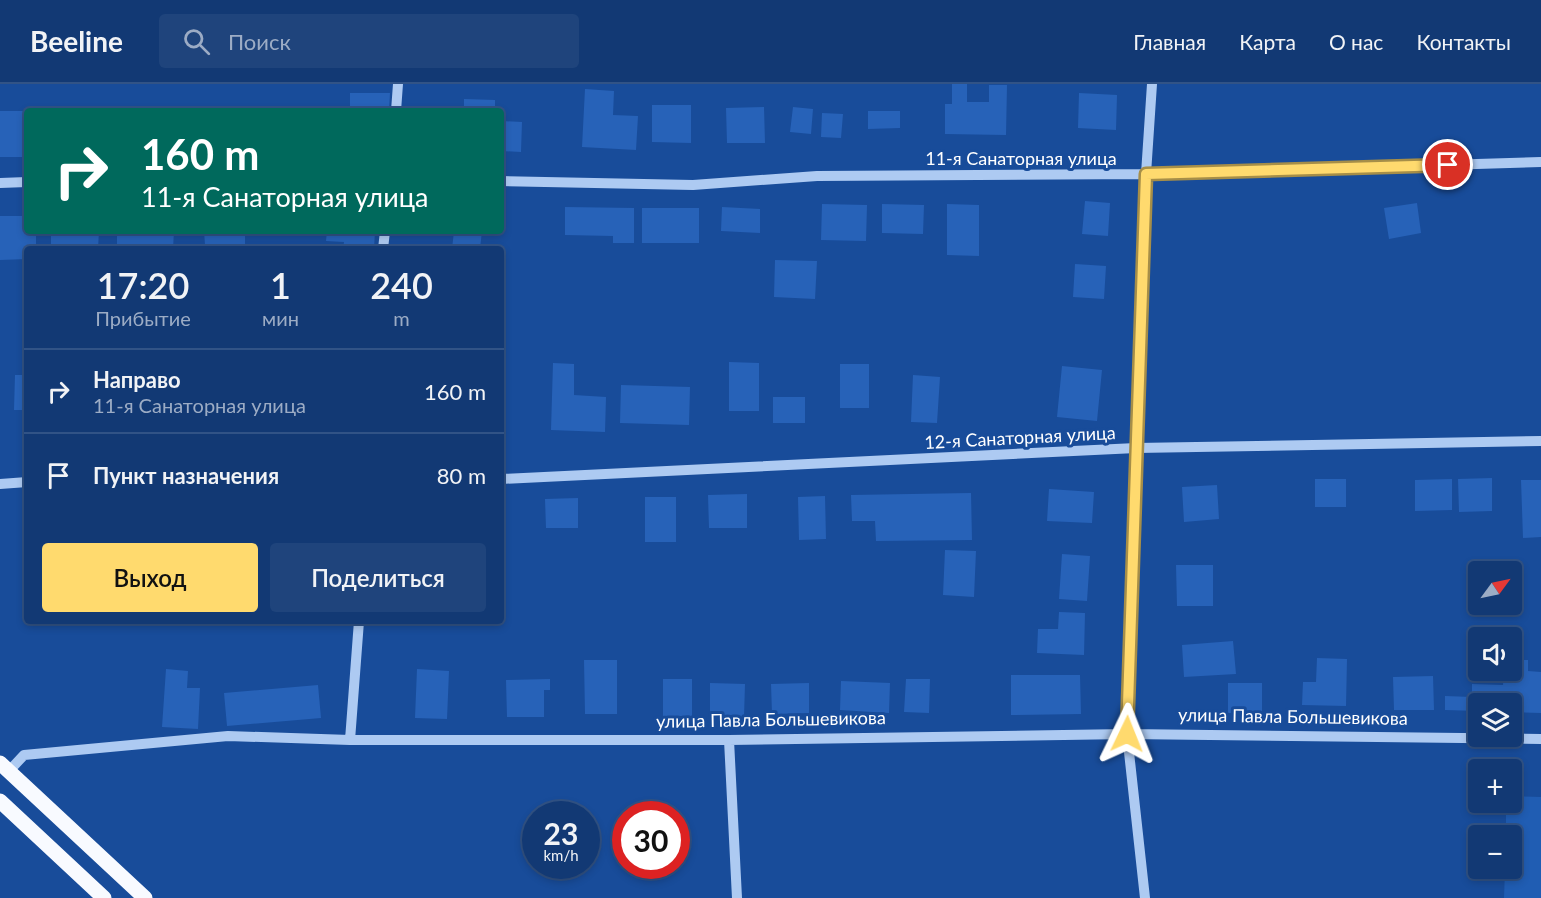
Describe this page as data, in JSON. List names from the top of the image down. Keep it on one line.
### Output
{"streets":{"main road":["улица Павла Большевикова"],"street":["11-я Санаторная улица","12-я Санаторная улица"]},"north":"top right","page":{"header":"Beeline","search":"Поиск","nav":["Главная","Карта","О нас","Контакты"],"turn":["160 m","11-я Санаторная улица"],"eta":["17:20","Прибытие","1","мин","240","m"],"list":[{"name":"Направо","note":"11-я Санаторная улица","value":"160 m"},{"name":"Пункт назначения","value":"80 m"}],"buttons":["Выход","Поделиться"],"map_buttons":["+","−"],"speed":"23 km/h","limit":"30"}}
